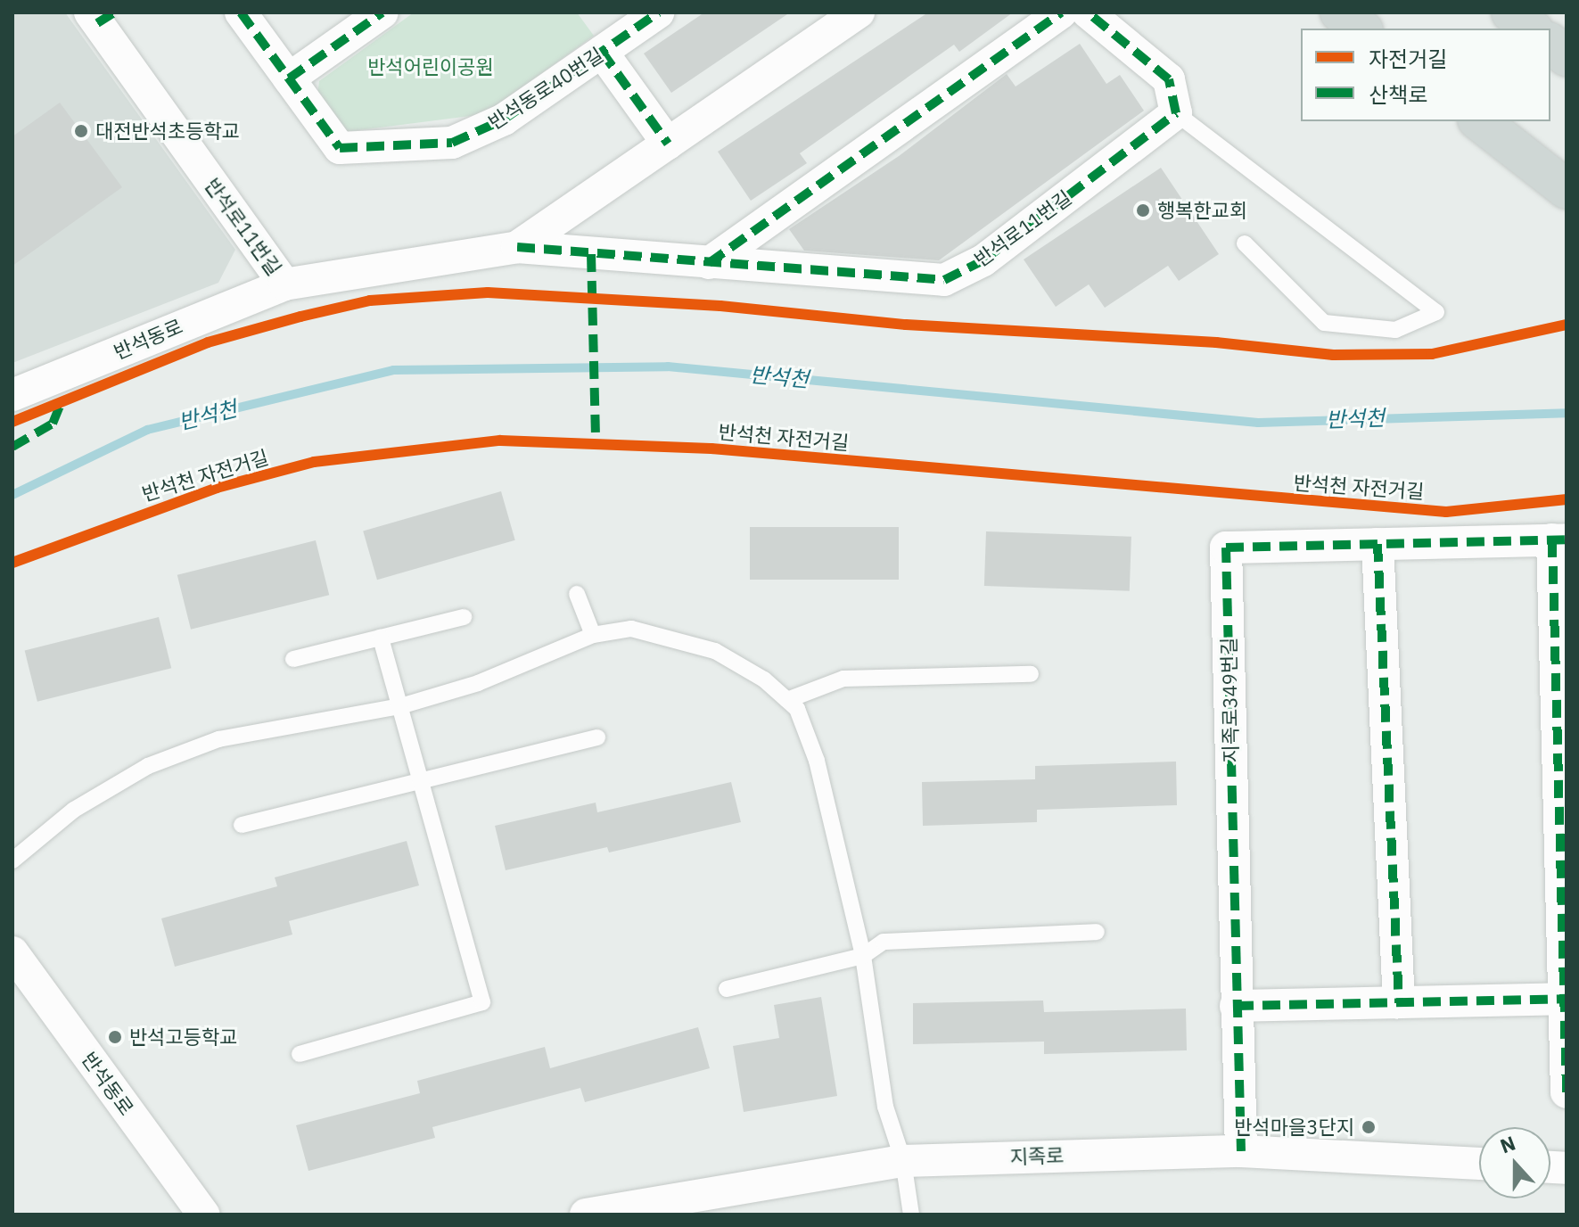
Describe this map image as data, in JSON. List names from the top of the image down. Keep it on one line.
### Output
{"streets":{"street":["반석동로40번길","반석로11번길","반석동로","지족로349번길","지족로"],"cycle path":["반석천 자전거길"]},"crossings":[["반석로11번길","반석동로"],["지족로349번길","지족로"]],"water":["반석천"],"parks":["반석어린이공원"],"places":["대전반석초등학교","행복한교회","반석고등학교","반석마을3단지"],"legend":["자전거길","산책로"],"north":"top"}
